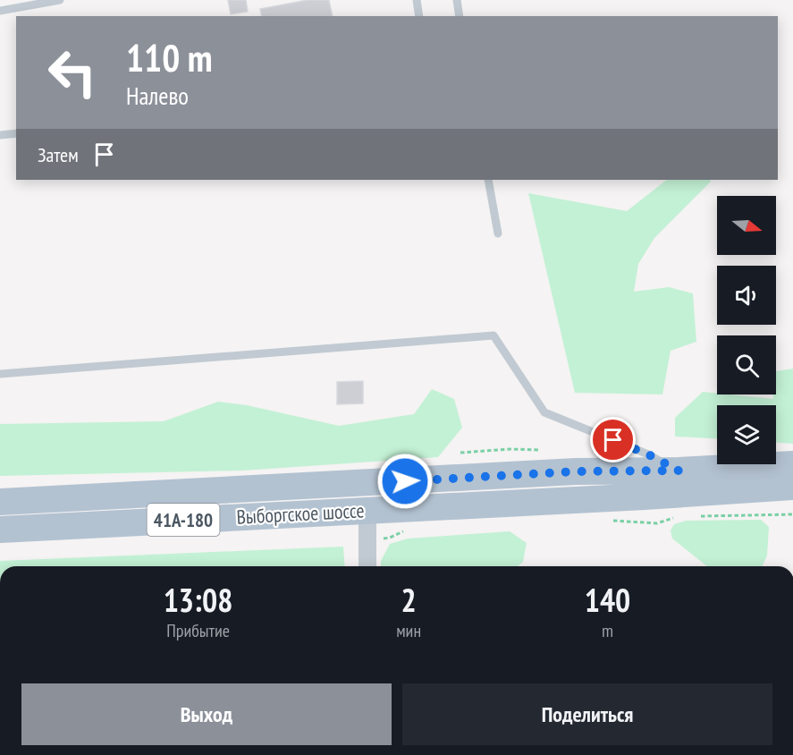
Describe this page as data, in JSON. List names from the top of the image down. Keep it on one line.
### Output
{"streets":{"main road":["Выборгское шоссе","41А-180"]},"north":"right","page":{"turn":["110 m","Налево"],"then":"Затем","eta":["13:08","Прибытие","2","мин","140","m"],"buttons":["Выход","Поделиться"]}}
